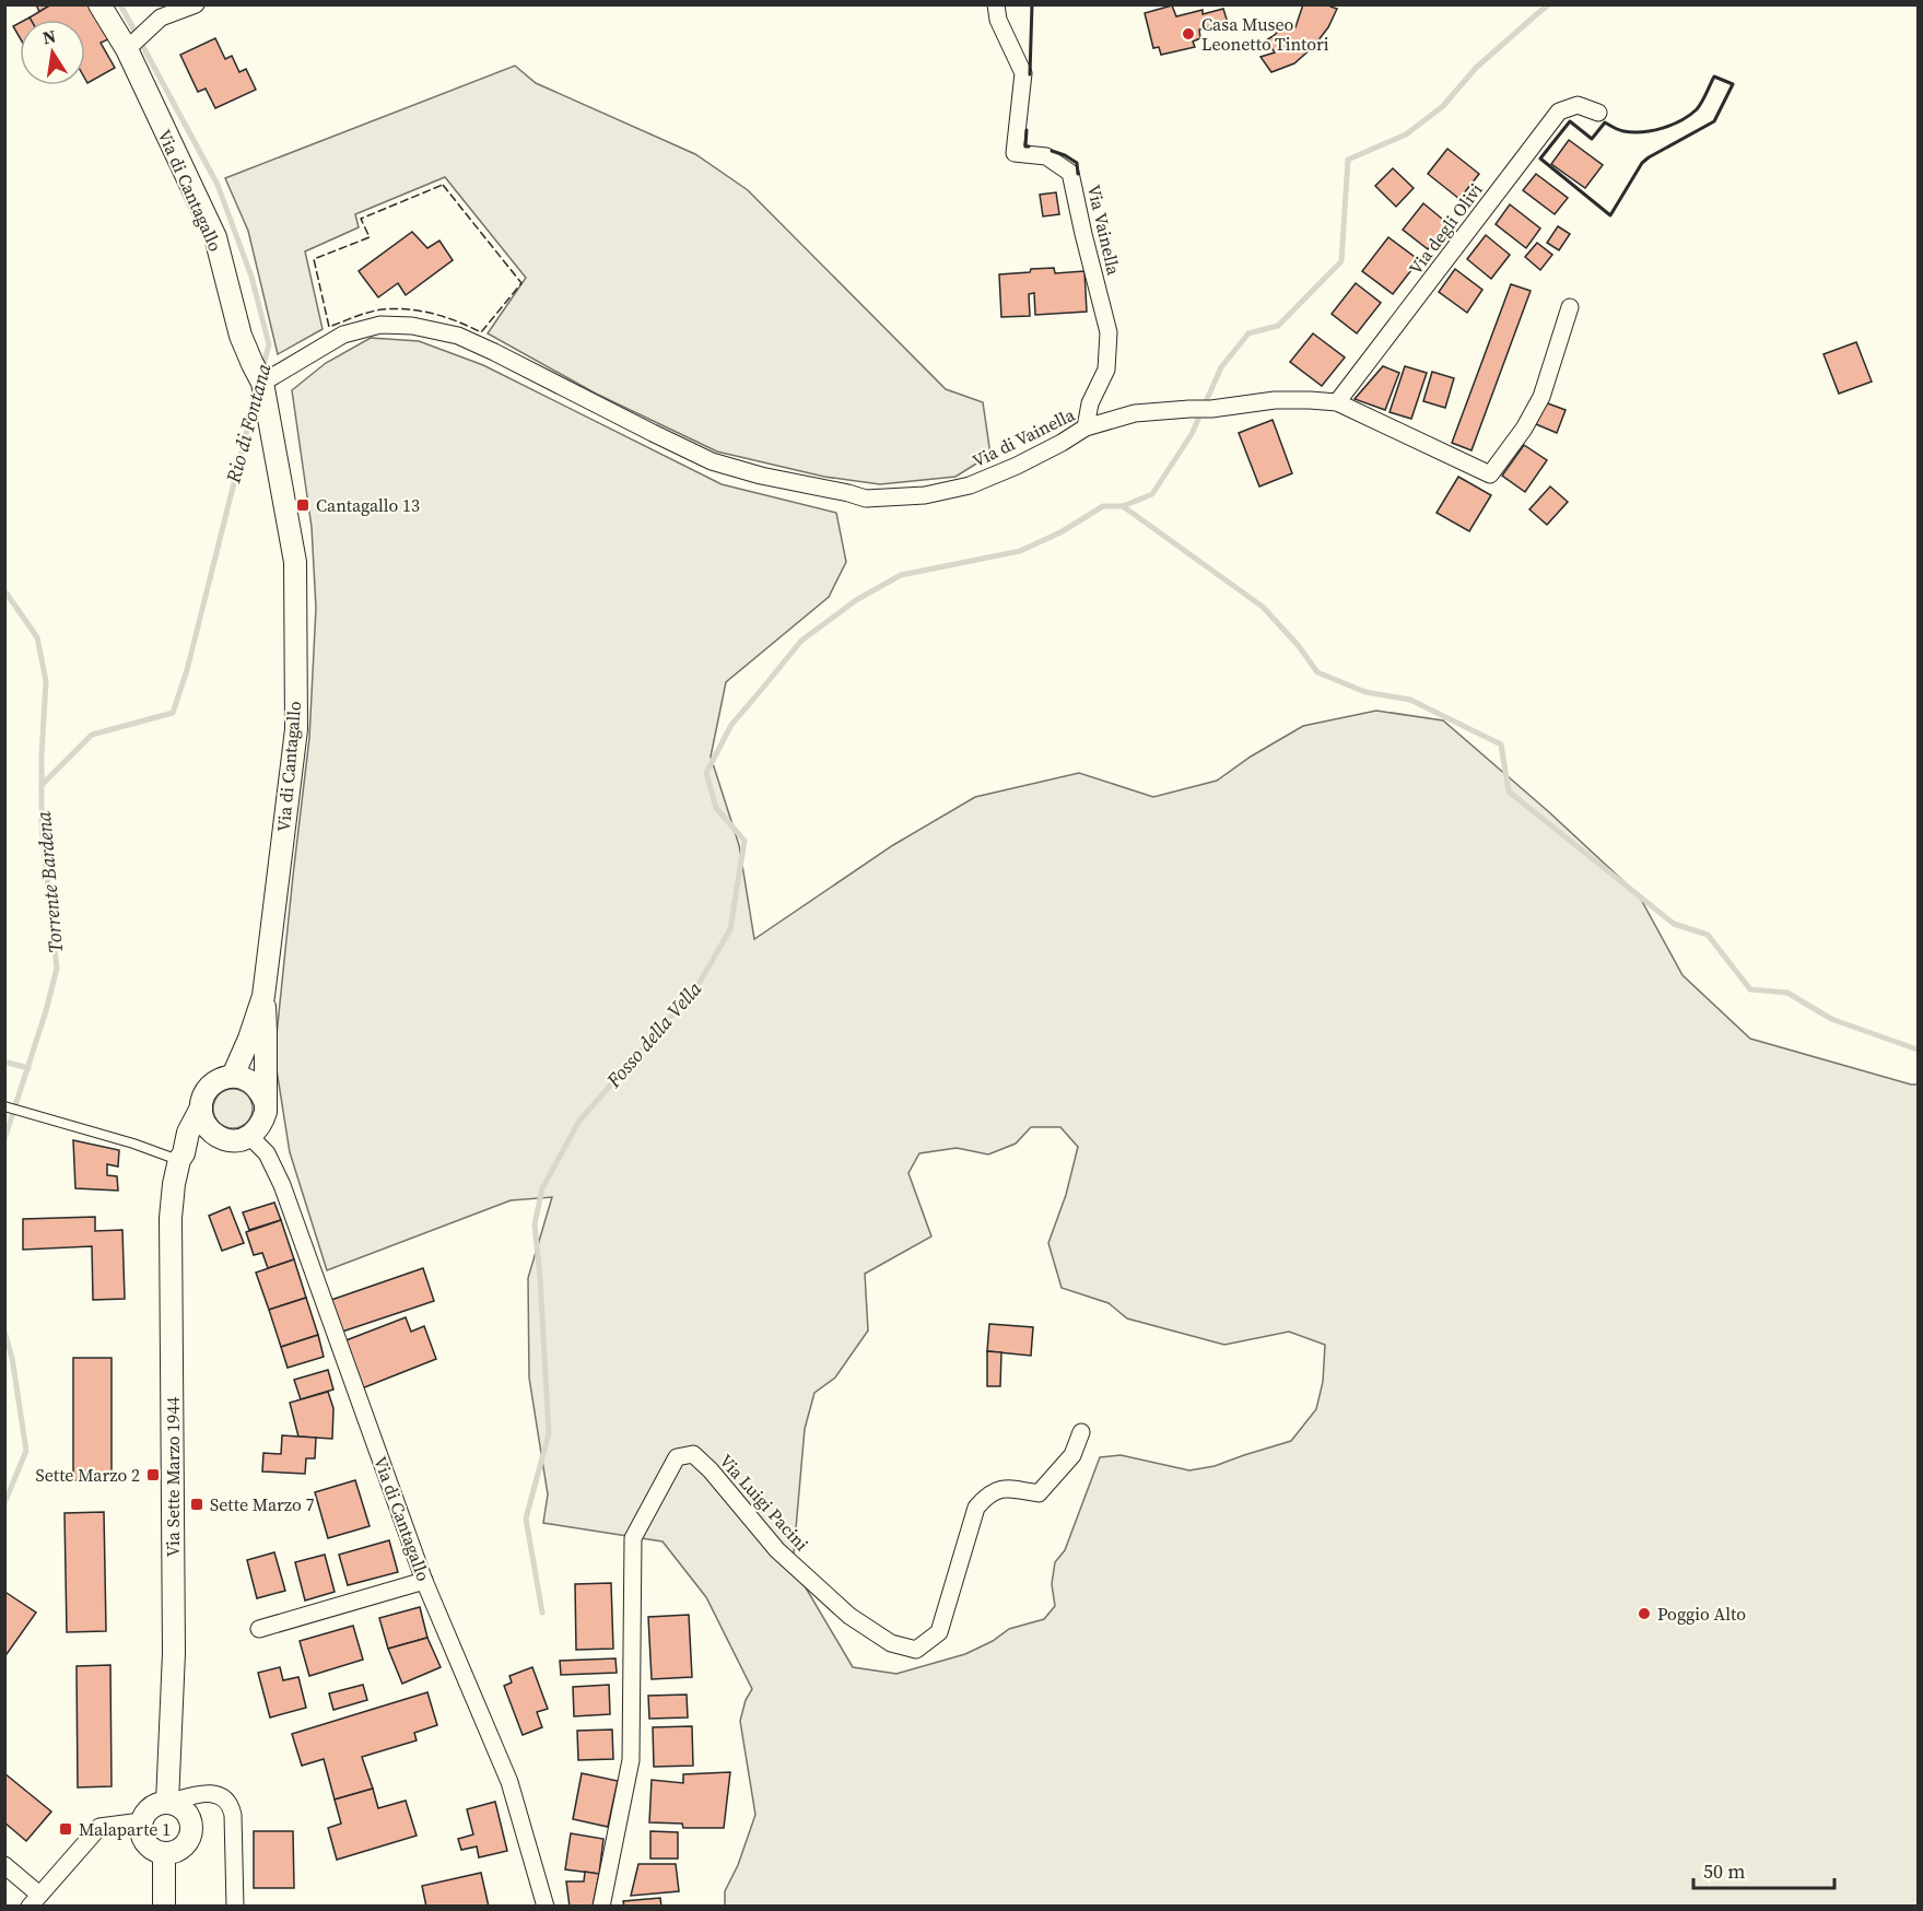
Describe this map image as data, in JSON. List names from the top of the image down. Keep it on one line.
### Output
{"streets":{"street":["Via di Cantagallo","Via degli Olivi","Via Vainella","Via di Vainella","Via Sette Marzo 1944","Via Luigi Pacini"]},"crossings":[["Via di Cantagallo","Via di Vainella"],["Via di Cantagallo","Via Sette Marzo 1944"],["Via degli Olivi","Via di Vainella"],["Via Vainella","Via di Vainella"]],"water":["Rio di Fontana","Torrente Bardena","Fosso della Vella"],"places":{"other":["Casa Museo Leonetto Tintori","Poggio Alto"],"transit":["Cantagallo 13","Sette Marzo 2","Sette Marzo 7","Malaparte 1"]},"scale_bar":"50 m","north":"top"}
